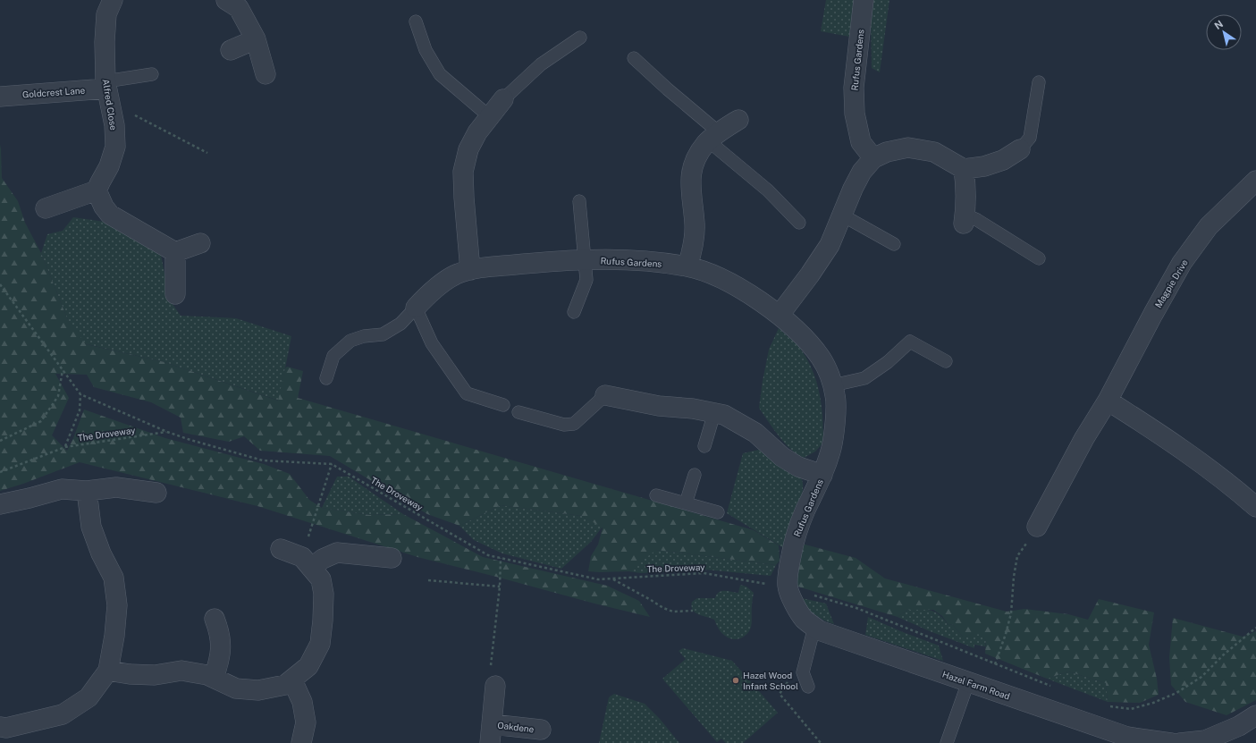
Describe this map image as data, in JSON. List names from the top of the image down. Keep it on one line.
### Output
{"streets":{"street":["Rufus Gardens","Goldcrest Lane","Alfred Close","Magpie Drive","Hazel Farm Road","Oakdene"],"path":["The Droveway"]},"crossings":[["Rufus Gardens","The Droveway"],["Rufus Gardens","Hazel Farm Road"],["Goldcrest Lane","Alfred Close"],["The Droveway","Hazel Farm Road"]],"places":["Hazel Wood Infant School"],"north":"top left"}
